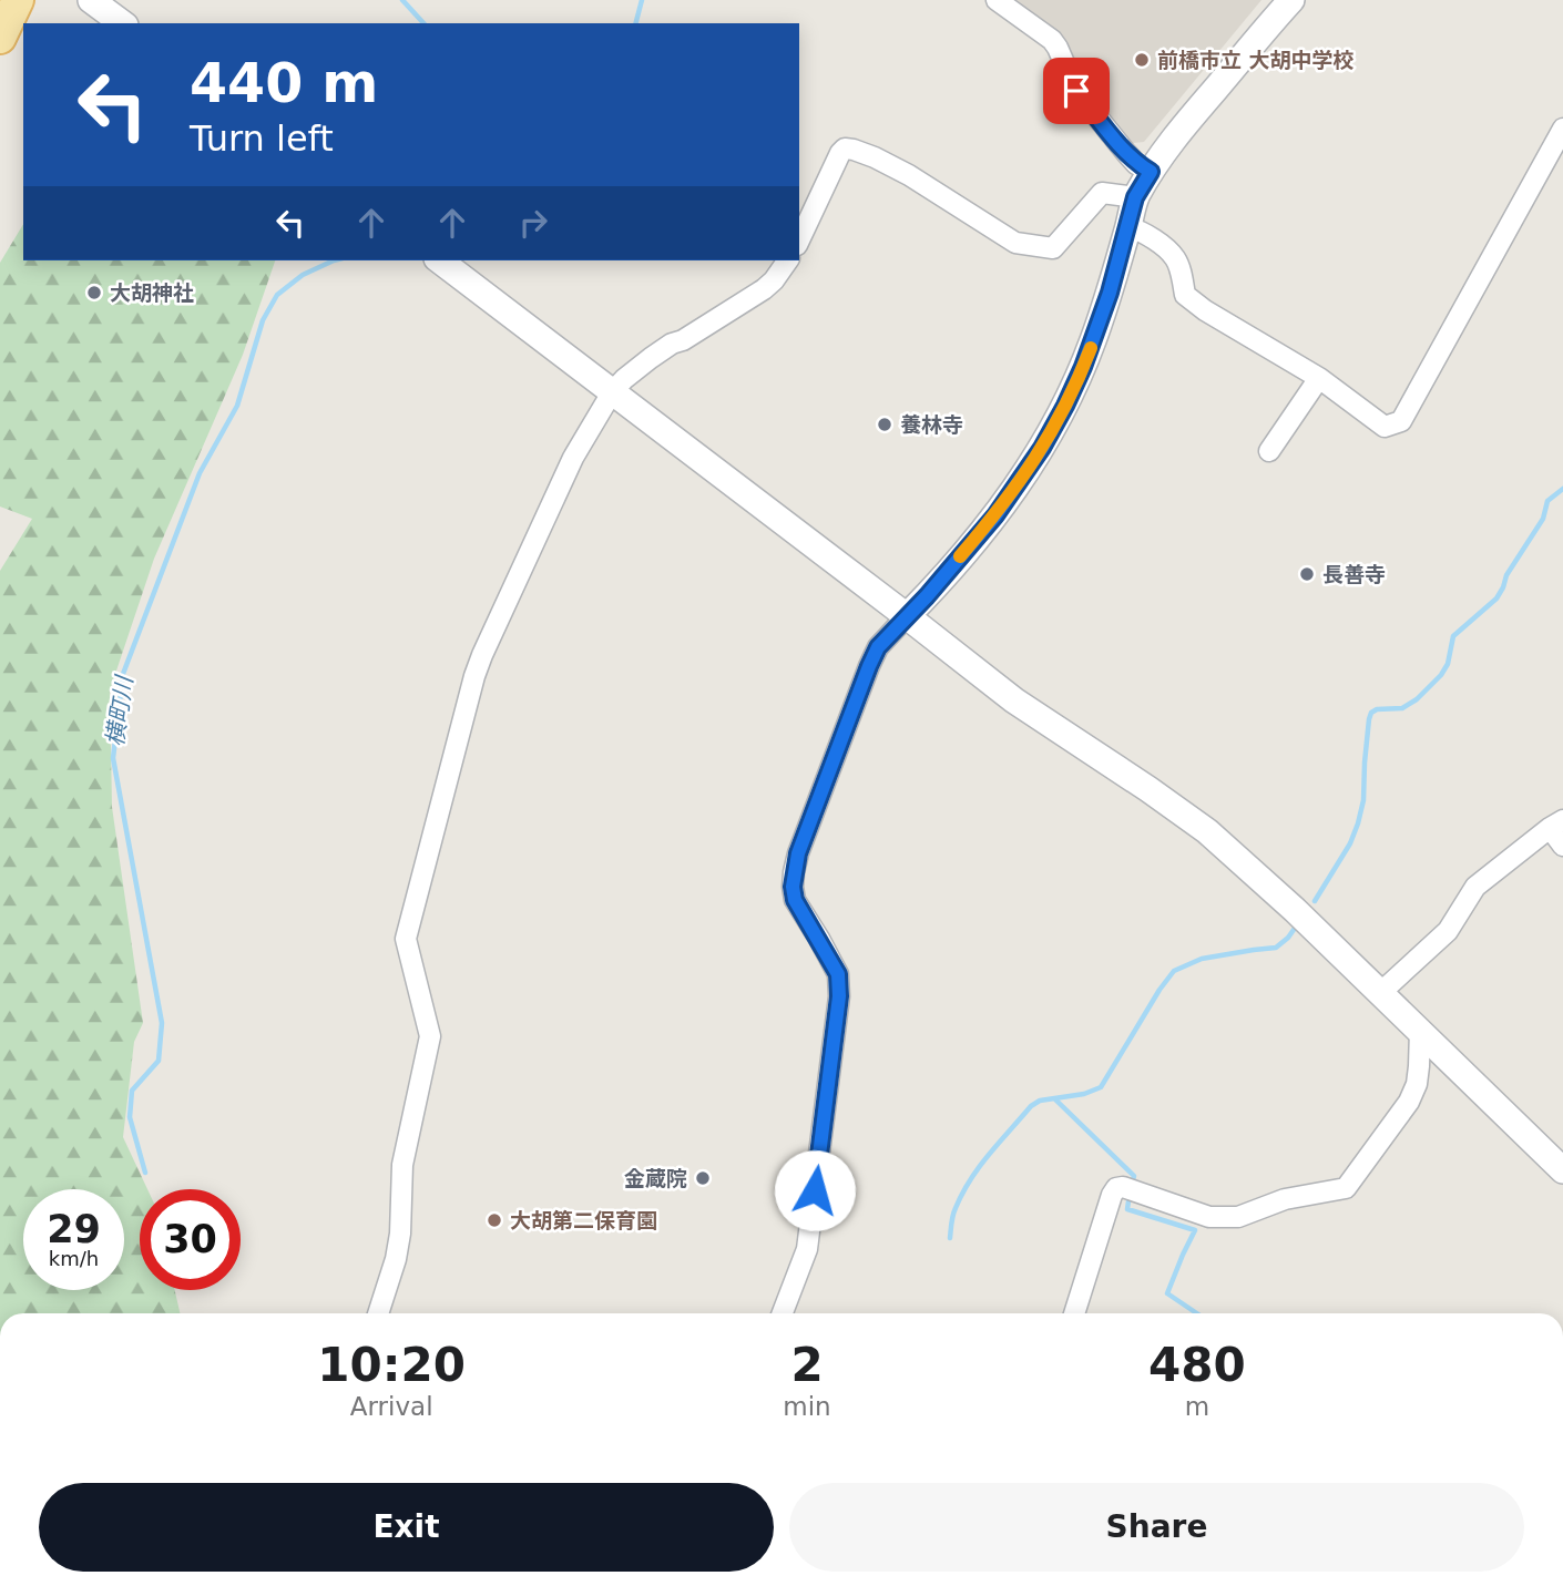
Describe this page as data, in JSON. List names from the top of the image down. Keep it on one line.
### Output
{"water":["横町川"],"places":["前橋市立 大胡中学校","大胡神社","養林寺","長善寺","金蔵院","大胡第二保育園"],"page":{"turn":["440 m","Turn left"],"speed":"29 km/h","limit":"30","eta":["10:20","Arrival","2","min","480","m"],"buttons":["Exit","Share"]}}
